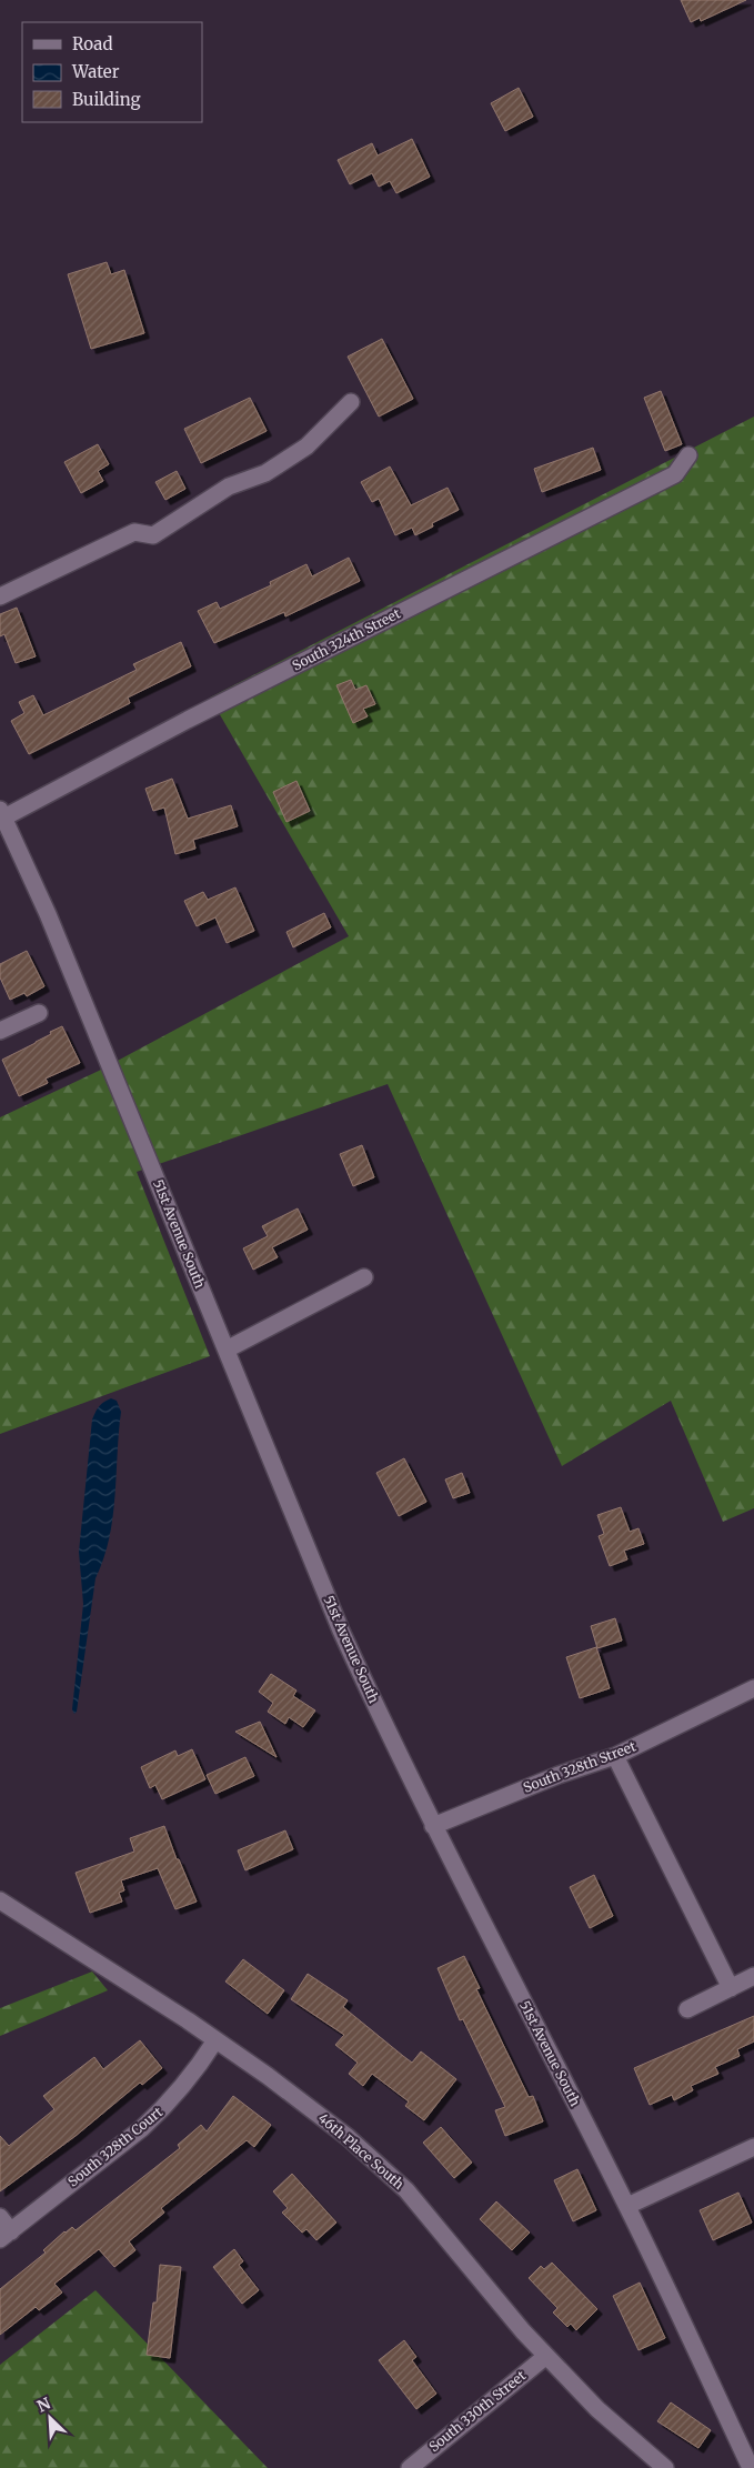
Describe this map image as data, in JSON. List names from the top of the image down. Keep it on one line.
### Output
{"streets":{"street":["South 324th Street","51st Avenue South","South 328th Street","South 328th Court","46th Place South","South 330th Street"]},"crossings":[["South 324th Street","51st Avenue South"],["51st Avenue South","South 328th Street"],["South 328th Court","46th Place South"],["46th Place South","South 330th Street"]],"legend":["Road","Water","Building"],"north":"top left"}
